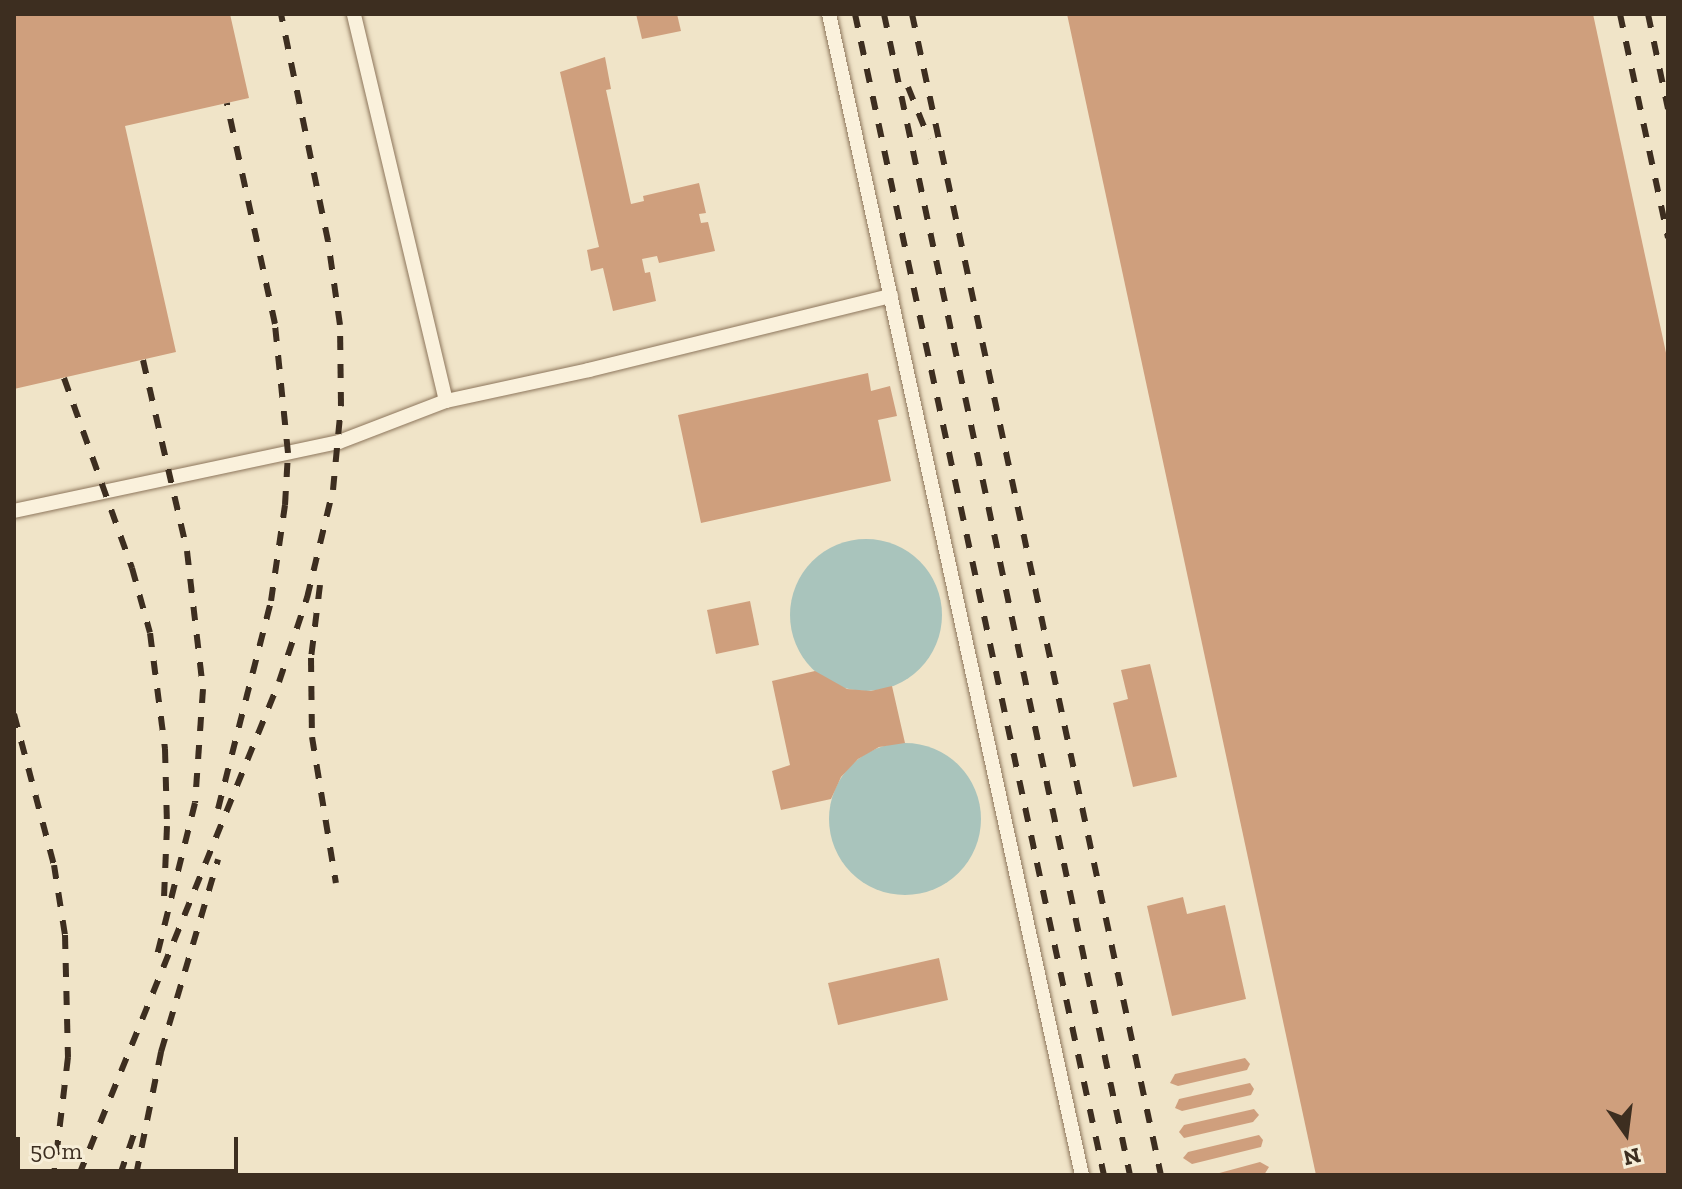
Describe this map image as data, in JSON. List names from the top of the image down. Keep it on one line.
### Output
{"scale_bar":"50 m","north":"bottom"}
